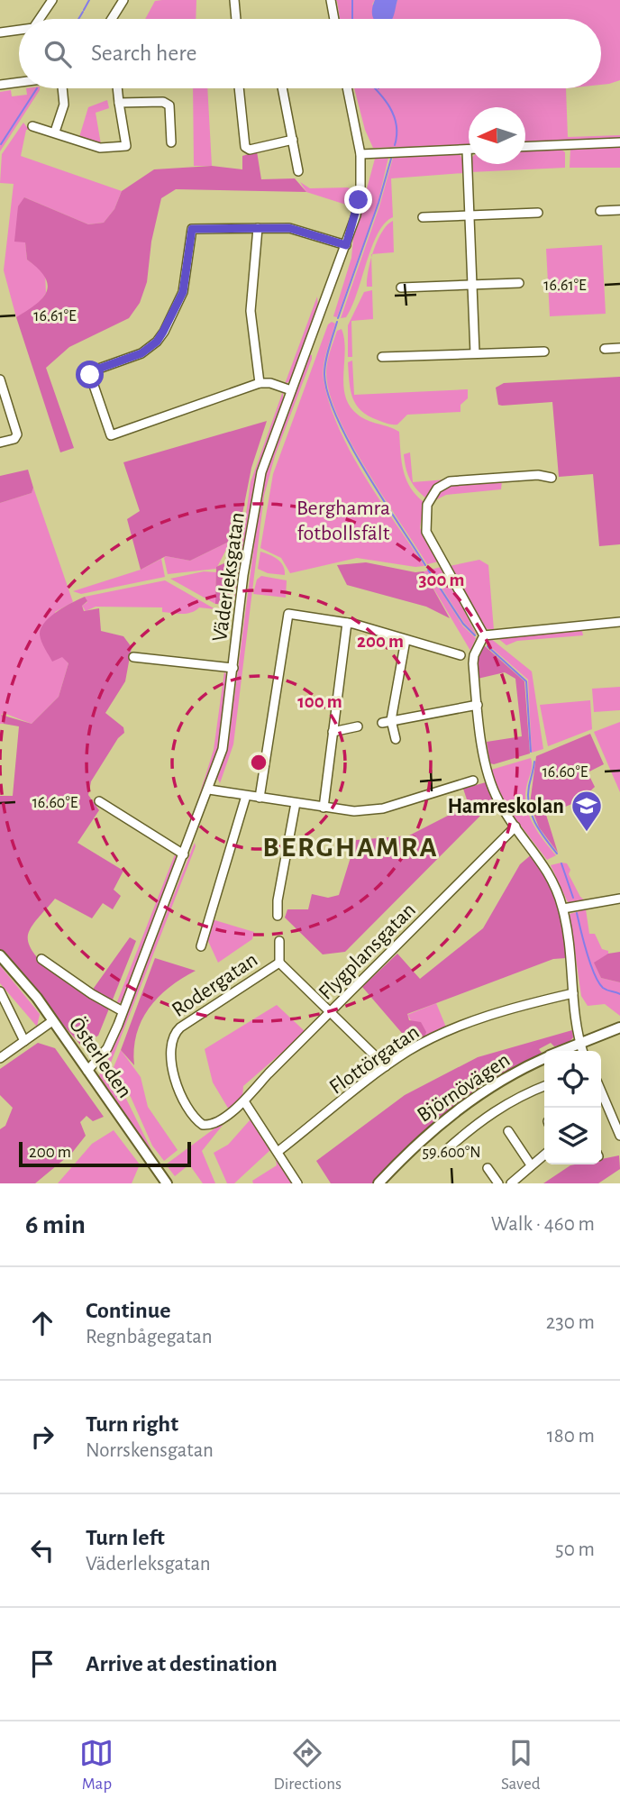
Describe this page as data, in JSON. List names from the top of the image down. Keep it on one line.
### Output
{"streets":{"main road":["Österleden","Björnövägen"],"street":["Väderleksgatan","Flygplansgatan","Rodergatan","Flottörgatan"]},"crossings":[["Väderleksgatan","Österleden"],["Flygplansgatan","Rodergatan"],["Rodergatan","Flottörgatan"]],"districts":["BERGHAMRA"],"parks":["Berghamra fotbollsfält"],"places":{"school or university":["Hamreskolan"]},"scale_bar":"200 m","north":"left","page":{"search":"Search here","scale":"200 m","heading":["6 min","Walk · 460 m"],"list":[["Continue","Regnbågegatan","230 m"],["Turn right","Norrskensgatan","180 m"],["Turn left","Väderleksgatan","50 m"],"Arrive at destination"],"nav":["Map","Directions","Saved"]},"coordinates":["16.61°E","16.60°E","59.600°N"],"rings":["300 m","200 m","100 m"]}
